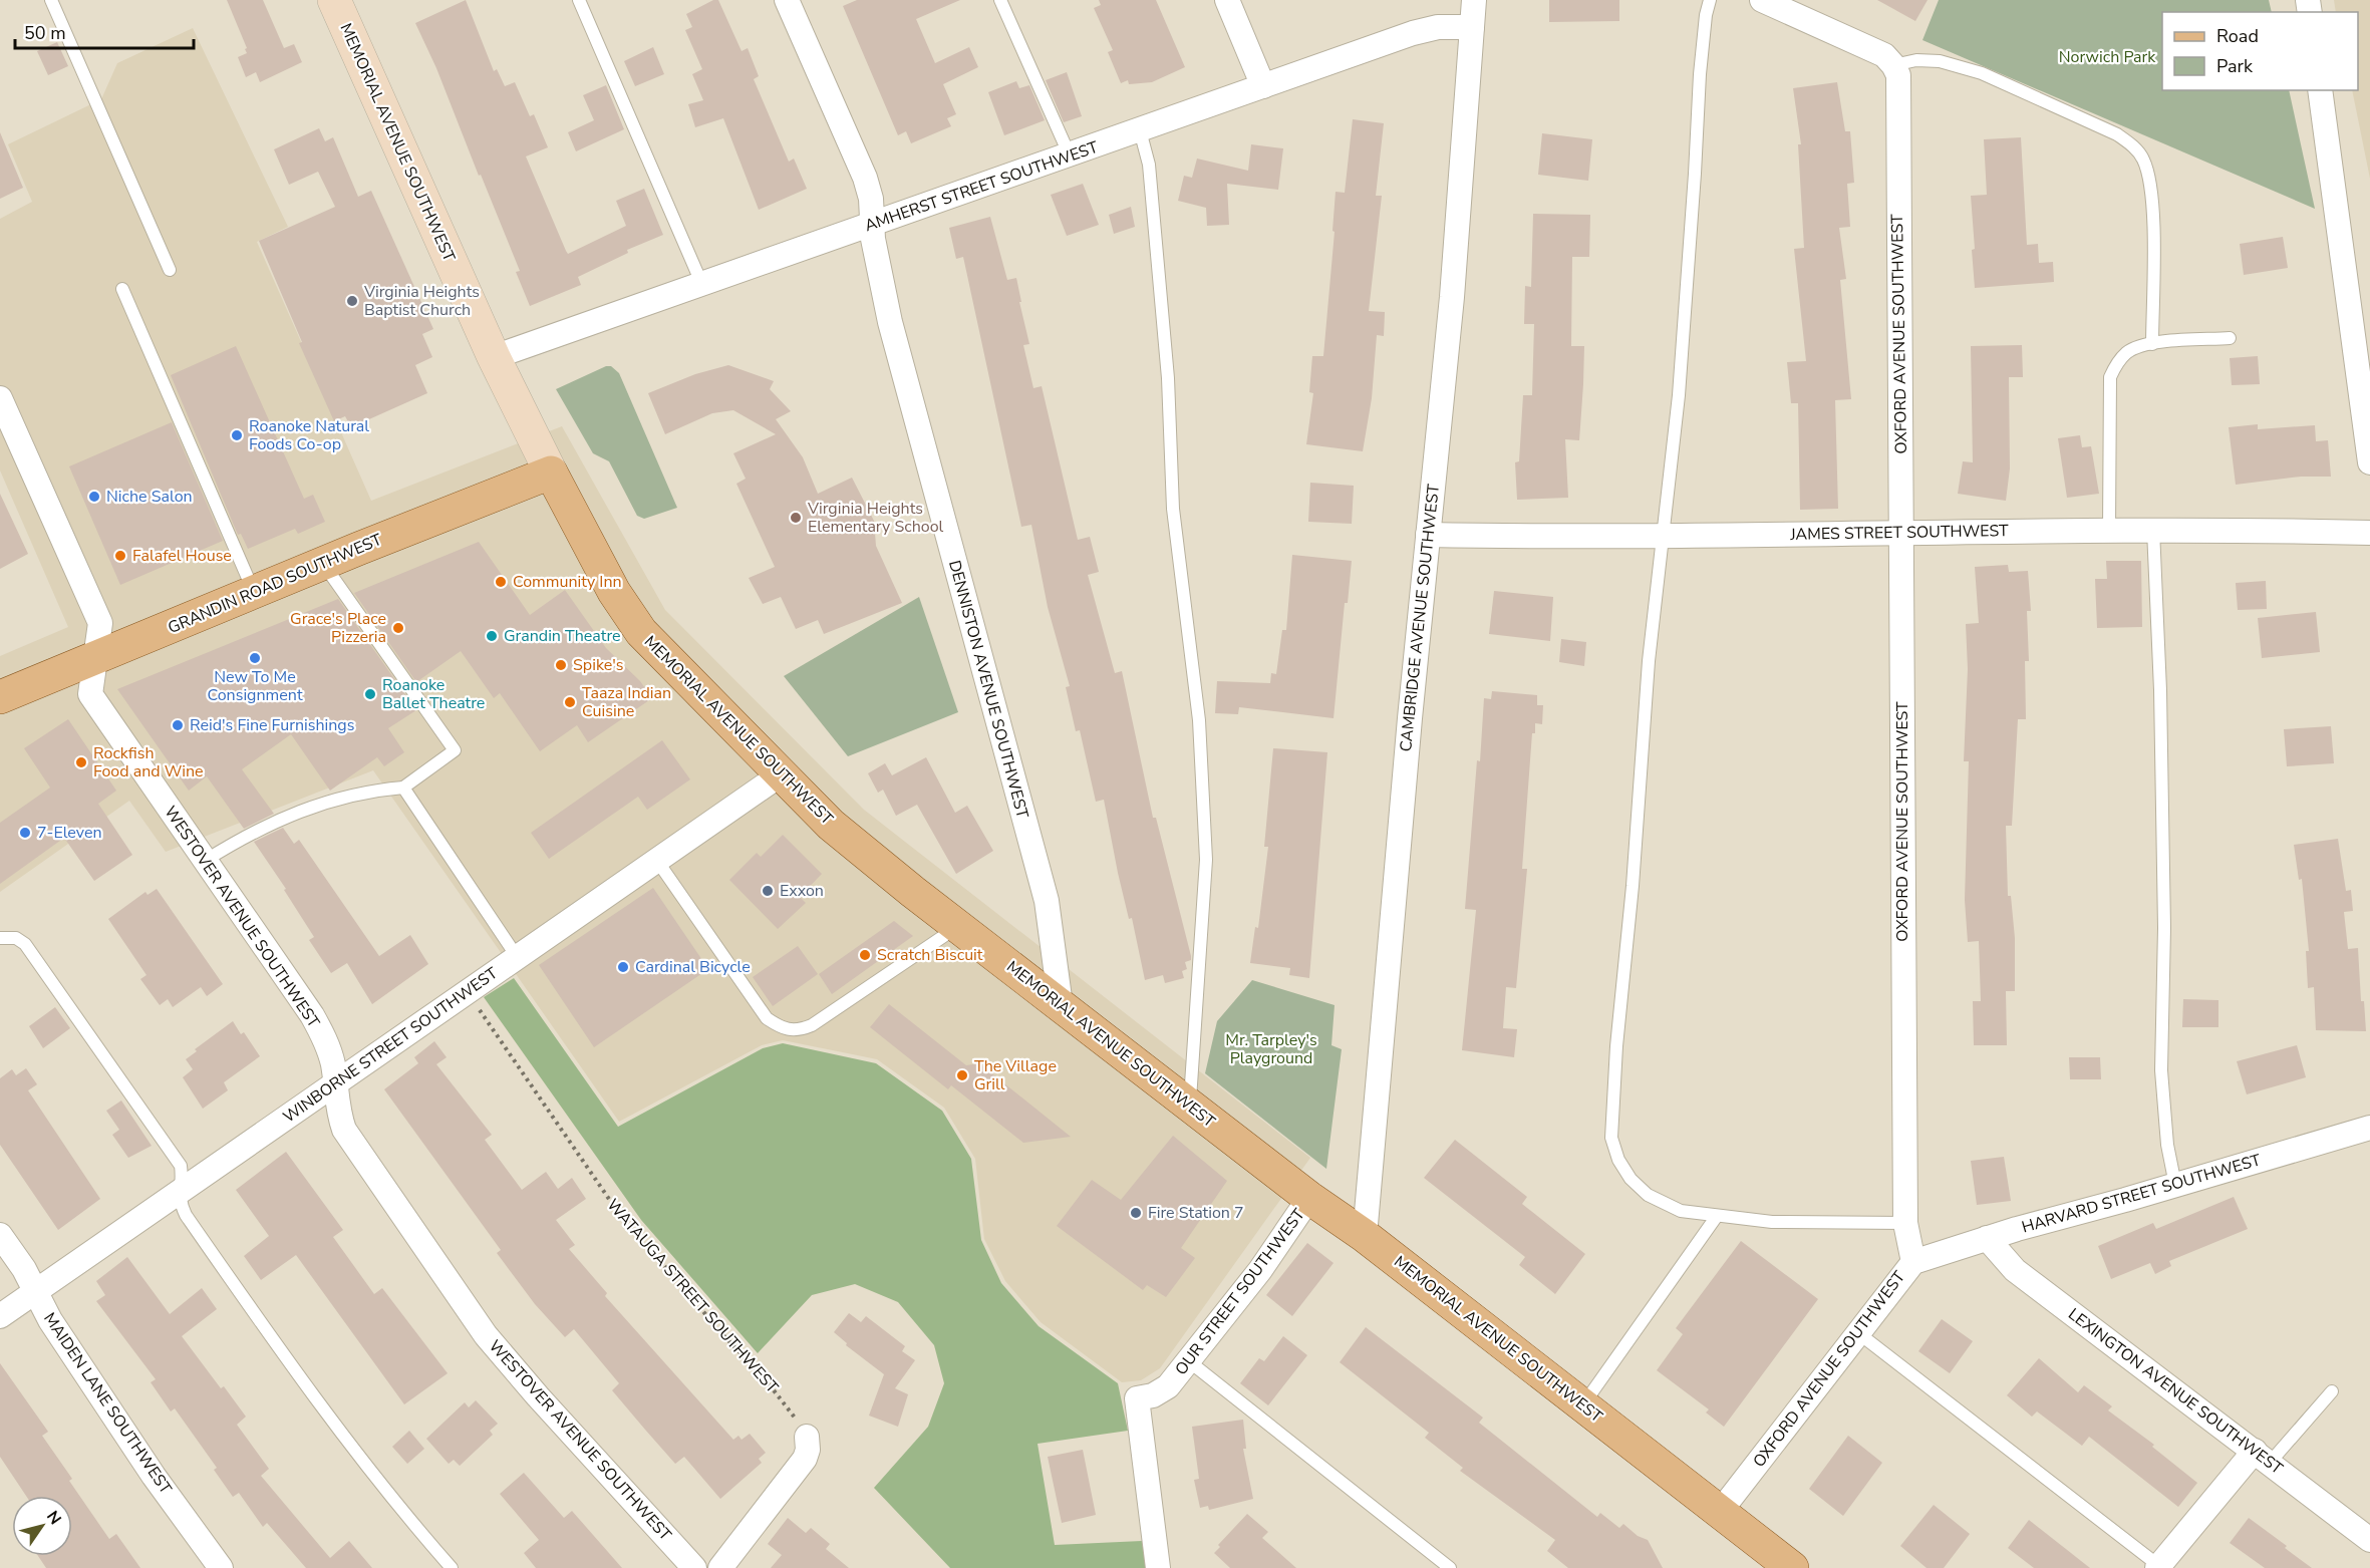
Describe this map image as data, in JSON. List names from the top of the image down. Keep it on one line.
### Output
{"streets":{"main road":["MEMORIAL AVENUE SOUTHWEST","GRANDIN ROAD SOUTHWEST"],"street":["AMHERST STREET SOUTHWEST","OXFORD AVENUE SOUTHWEST","JAMES STREET SOUTHWEST","CAMBRIDGE AVENUE SOUTHWEST","DENNISTON AVENUE SOUTHWEST","WESTOVER AVENUE SOUTHWEST","WINBORNE STREET SOUTHWEST","HARVARD STREET SOUTHWEST","OUR STREET SOUTHWEST","LEXINGTON AVENUE SOUTHWEST","MAIDEN LANE SOUTHWEST"],"path":["WATAUGA STREET SOUTHWEST"]},"crossings":[["MEMORIAL AVENUE SOUTHWEST","AMHERST STREET SOUTHWEST"],["MEMORIAL AVENUE SOUTHWEST","OXFORD AVENUE SOUTHWEST"],["MEMORIAL AVENUE SOUTHWEST","GRANDIN ROAD SOUTHWEST"],["MEMORIAL AVENUE SOUTHWEST","CAMBRIDGE AVENUE SOUTHWEST"],["MEMORIAL AVENUE SOUTHWEST","DENNISTON AVENUE SOUTHWEST"],["MEMORIAL AVENUE SOUTHWEST","WINBORNE STREET SOUTHWEST"],["MEMORIAL AVENUE SOUTHWEST","OUR STREET SOUTHWEST"],["AMHERST STREET SOUTHWEST","CAMBRIDGE AVENUE SOUTHWEST"],["AMHERST STREET SOUTHWEST","DENNISTON AVENUE SOUTHWEST"],["OXFORD AVENUE SOUTHWEST","JAMES STREET SOUTHWEST"],["OXFORD AVENUE SOUTHWEST","HARVARD STREET SOUTHWEST"],["JAMES STREET SOUTHWEST","CAMBRIDGE AVENUE SOUTHWEST"],["GRANDIN ROAD SOUTHWEST","WESTOVER AVENUE SOUTHWEST"],["WESTOVER AVENUE SOUTHWEST","WINBORNE STREET SOUTHWEST"],["WINBORNE STREET SOUTHWEST","WATAUGA STREET SOUTHWEST"],["WINBORNE STREET SOUTHWEST","MAIDEN LANE SOUTHWEST"],["HARVARD STREET SOUTHWEST","LEXINGTON AVENUE SOUTHWEST"]],"parks":["Norwich Park","Mr. Tarpley's Playground"],"places":["Virginia Heights Baptist Church","Roanoke Natural Foods Co-op","Niche Salon","Virginia Heights Elementary School","Falafel House","Community Inn","Grace's Place Pizzeria","Grandin Theatre","New To Me Consignment","Spike's","Roanoke Ballet Theatre","Taaza Indian Cuisine","Reid's Fine Furnishings","Rockfish Food and Wine","7-Eleven","Exxon","Scratch Biscuit","Cardinal Bicycle","The Village Grill","Fire Station 7"],"legend":["Road","Park"],"scale_bar":"50 m","north":"top right"}
